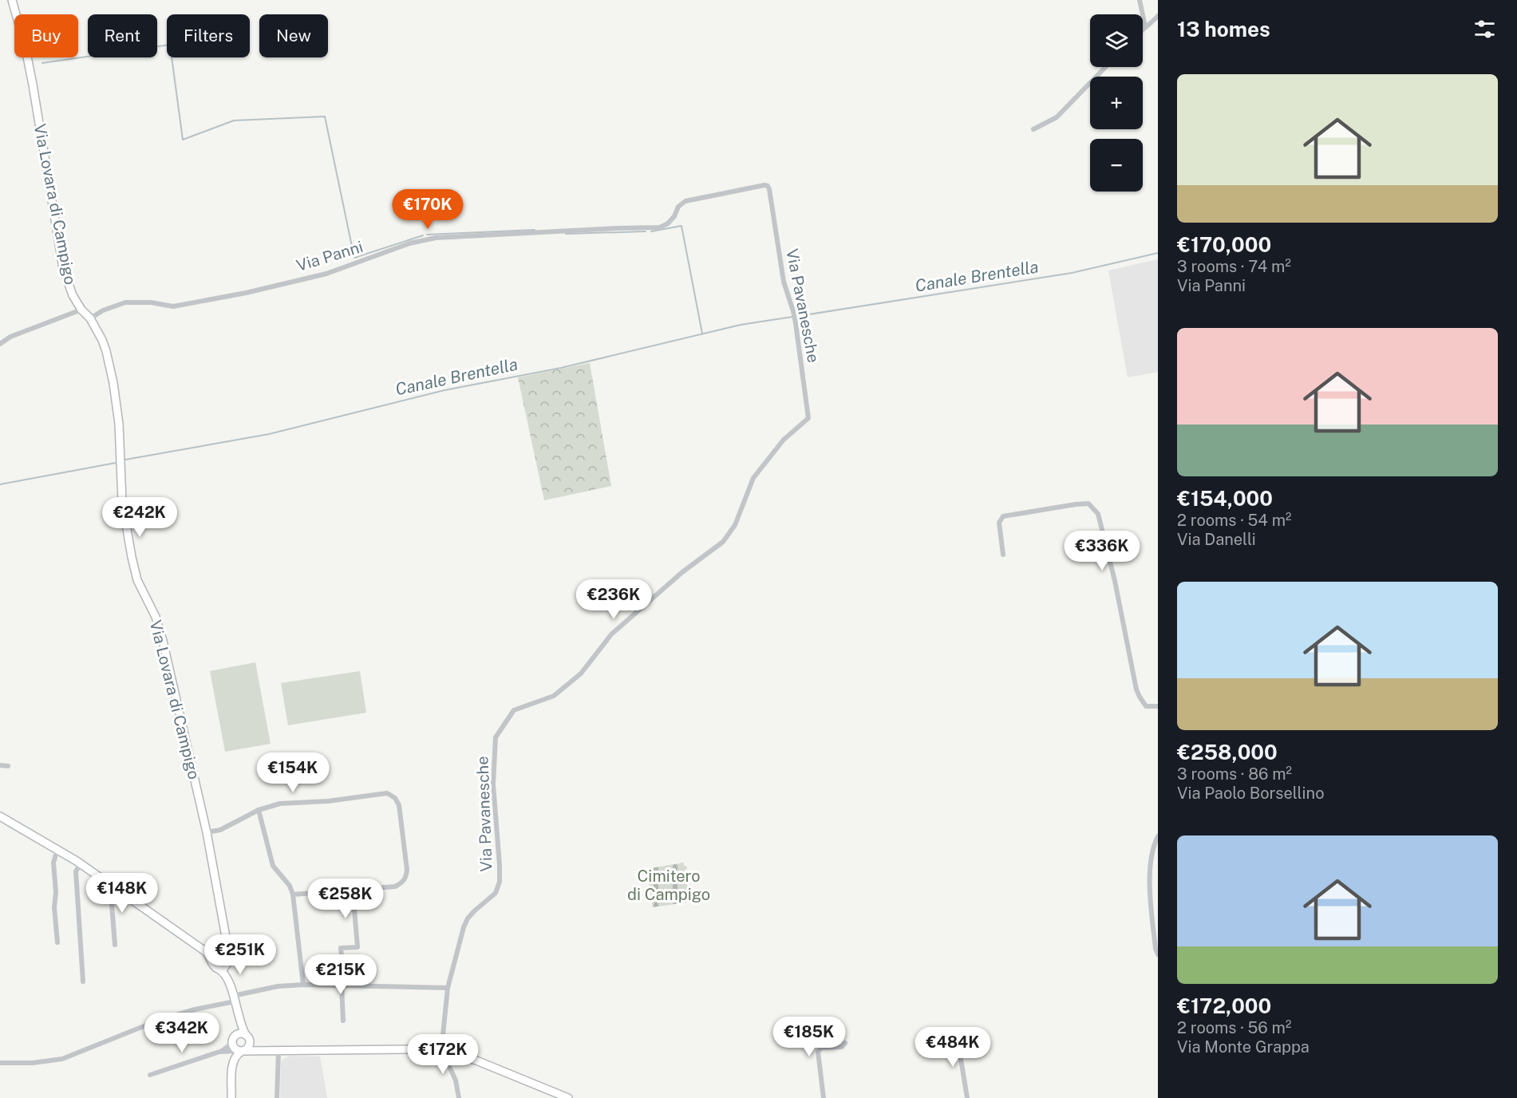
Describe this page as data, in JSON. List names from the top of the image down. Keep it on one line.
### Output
{"streets":{"street":["Via Lovara di Campigo","Via Panni","Via Pavanesche"]},"crossings":[["Via Lovara di Campigo","Via Panni"],["Via Panni","Via Pavanesche"]],"water":["Canale Brentella"],"parks":["Cimitero di Campigo"],"page":{"heading":"13 homes","map_buttons":["+","−"],"chip":["Buy","Rent","Filters","New"],"list":[{"name":"€170,000","note":"3 rooms · 74 m² · Via Panni"},{"name":"€154,000","note":"2 rooms · 54 m² · Via Danelli"},{"name":"€258,000","note":"3 rooms · 86 m² · Via Paolo Borsellino"},{"name":"€172,000","note":"2 rooms · 56 m² · Via Monte Grappa"}],"price":["€170K","€242K","€336K","€236K","€154K","€148K","€258K","€251K","€215K","€342K","€185K","€484K","€172K"]}}
